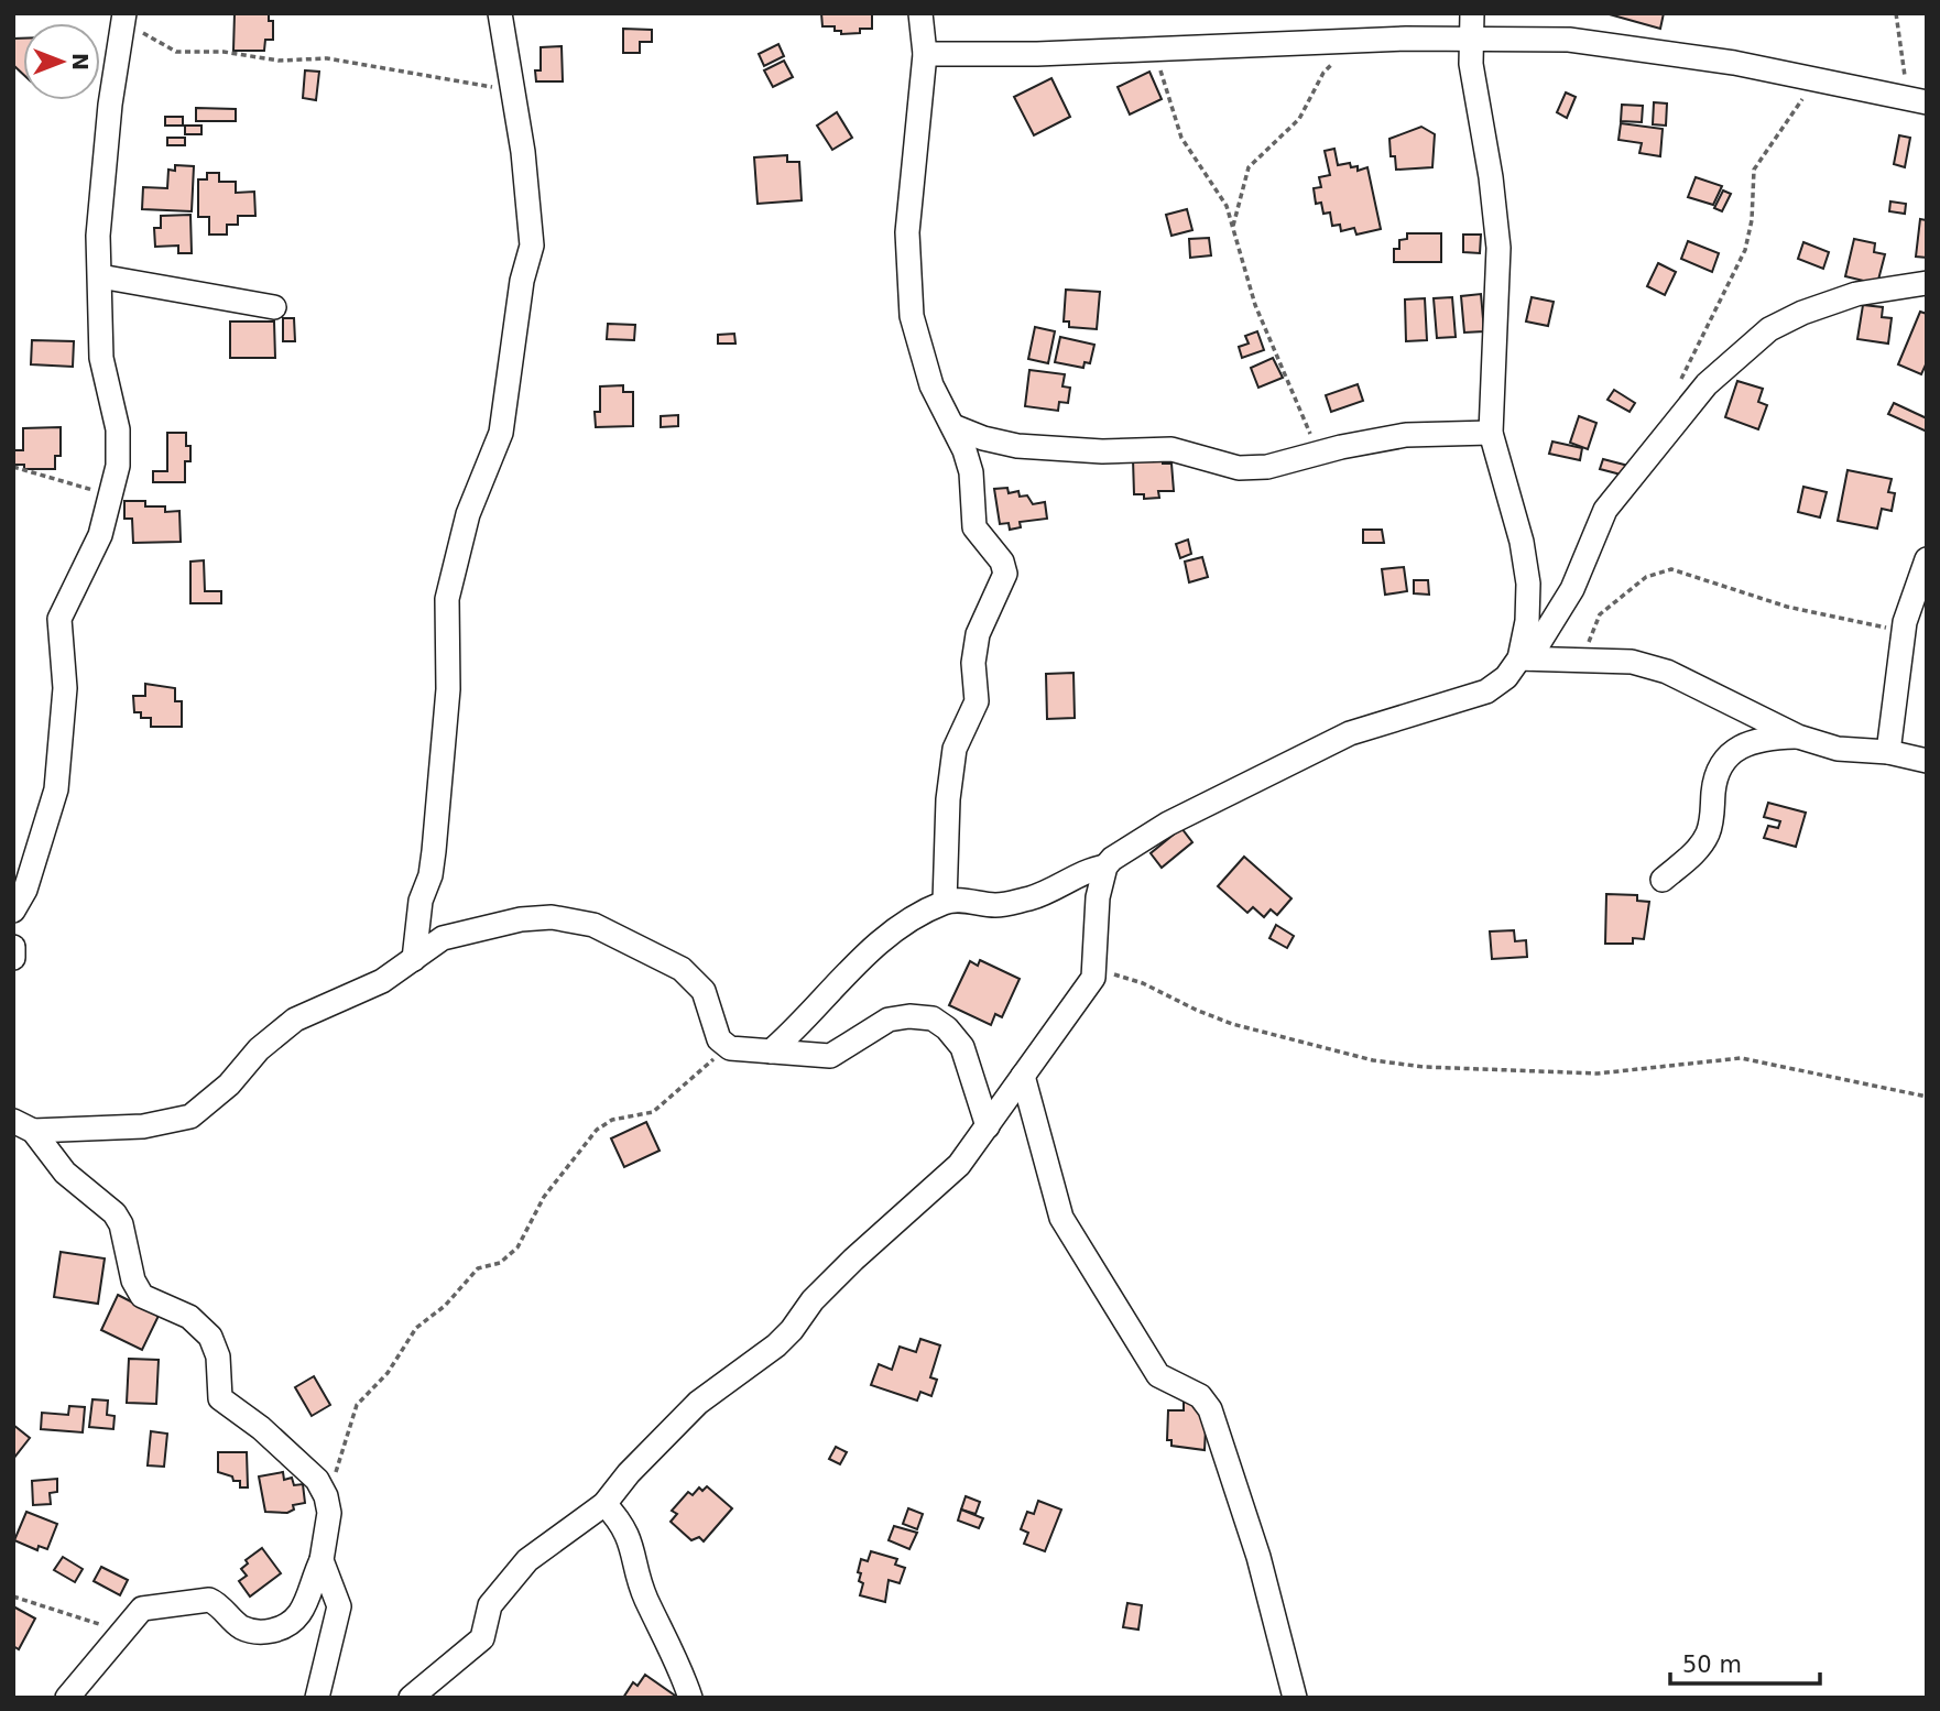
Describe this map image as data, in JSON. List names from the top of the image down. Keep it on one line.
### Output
{"scale_bar":"50 m","north":"right"}
